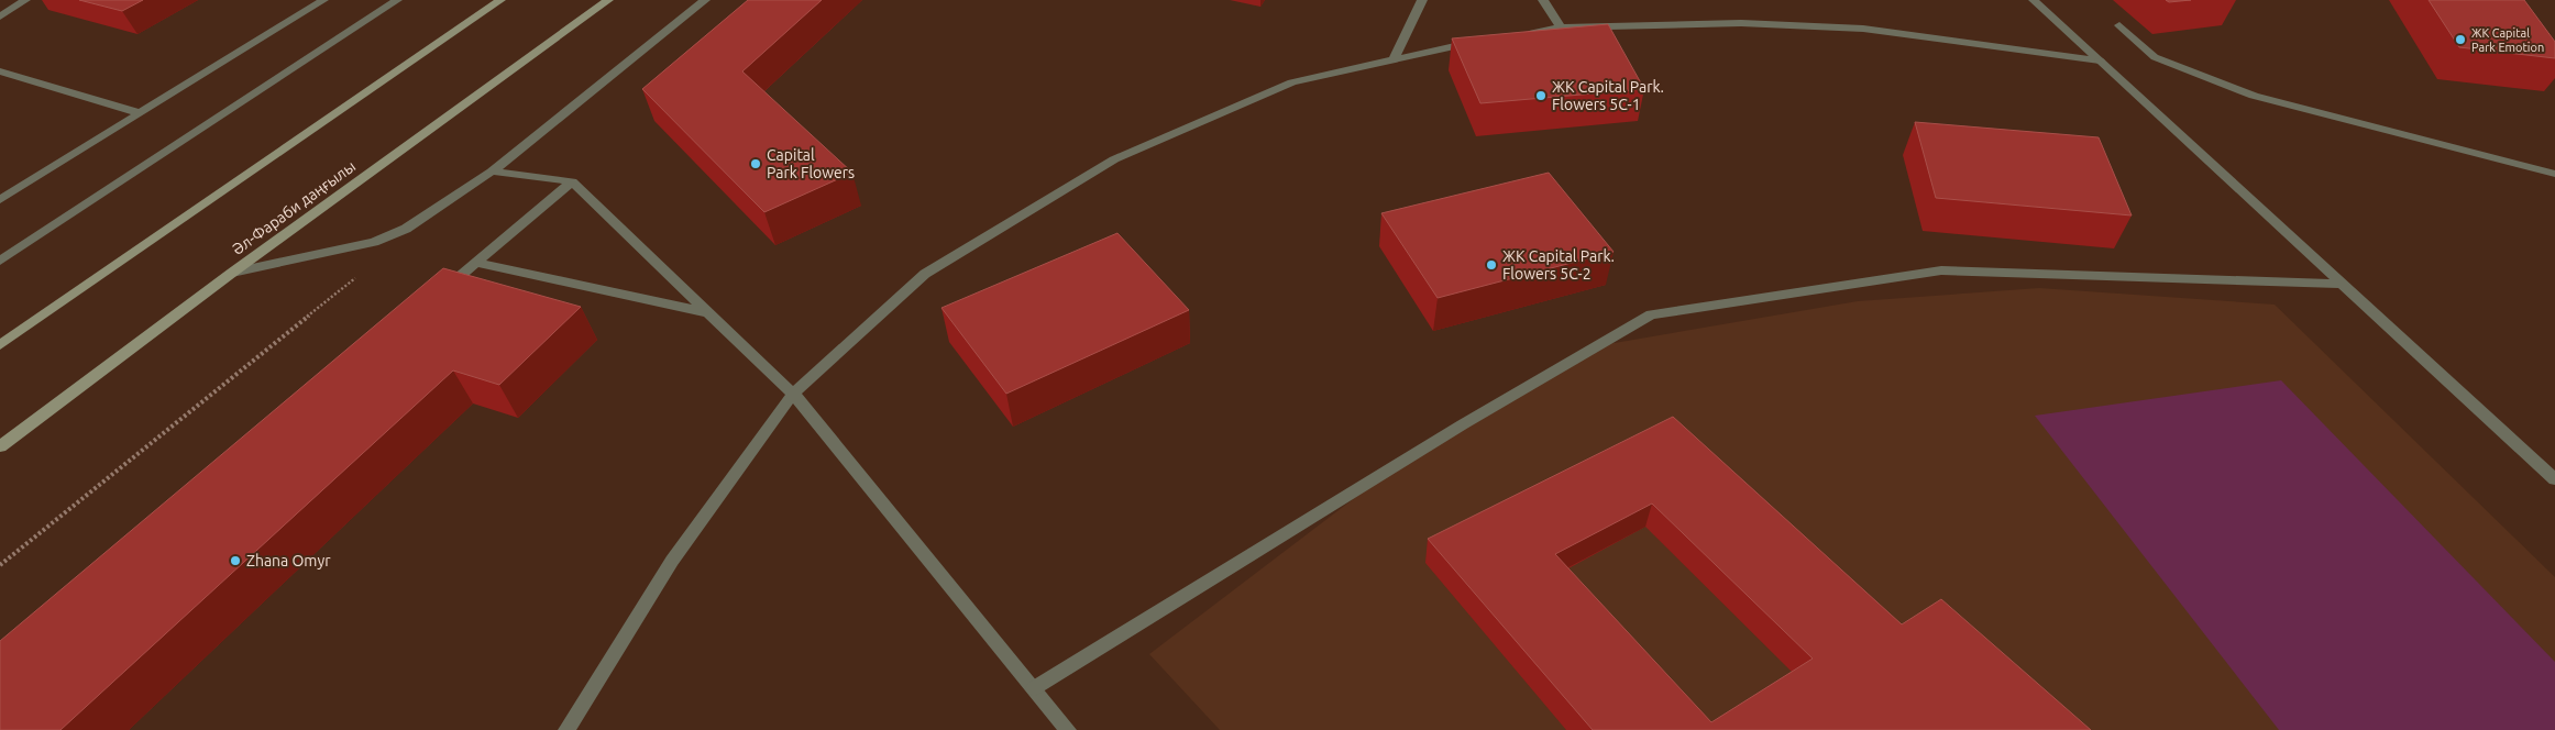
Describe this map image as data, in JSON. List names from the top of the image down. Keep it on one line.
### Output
{"streets":{"main road":["Әл-Фараби даңғылы"]},"places":["ЖК Capital Park Emotion","ЖК Capital Park. Flowers 5C-1","Capital Park Flowers","ЖК Capital Park. Flowers 5C-2","Zhana Omyr"]}
